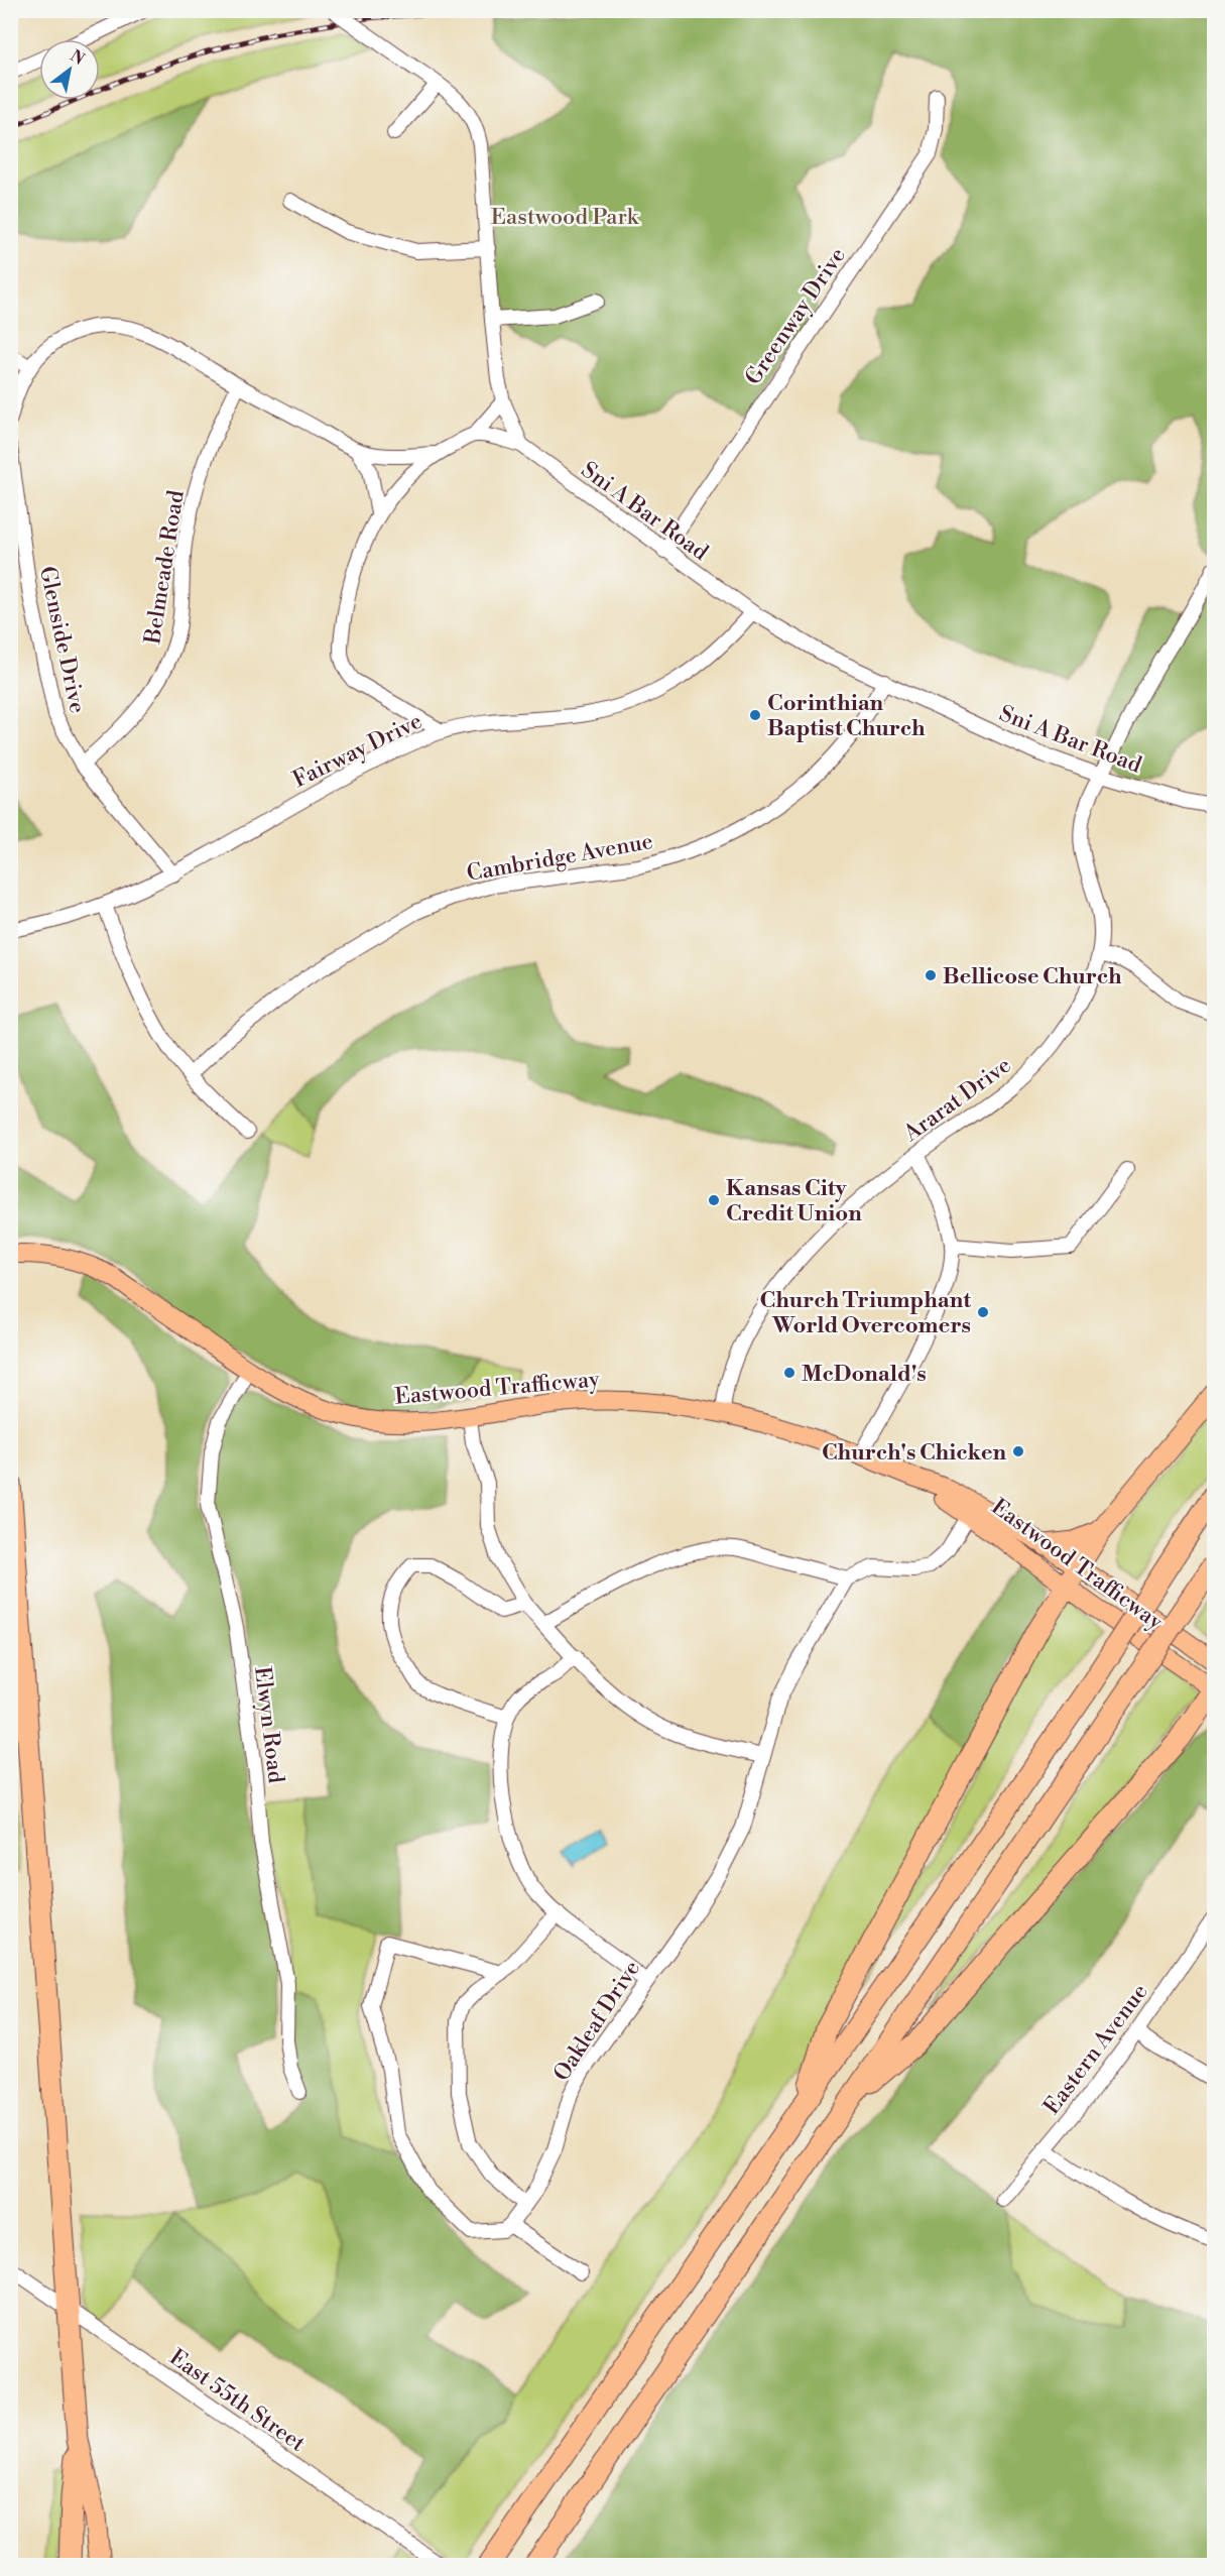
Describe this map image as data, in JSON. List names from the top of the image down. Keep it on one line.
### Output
{"streets":{"main road":["Eastwood Trafficway"],"street":["Greenway Drive","Sni A Bar Road","Belmeade Road","Glenside Drive","Fairway Drive","Cambridge Avenue","Ararat Drive","Elwyn Road","Oakleaf Drive","Eastern Avenue","East 55th Street"]},"crossings":[["Greenway Drive","Sni A Bar Road"],["Sni A Bar Road","Fairway Drive"],["Sni A Bar Road","Cambridge Avenue"],["Sni A Bar Road","Ararat Drive"],["Belmeade Road","Glenside Drive"],["Glenside Drive","Fairway Drive"],["Ararat Drive","Eastwood Trafficway"],["Eastwood Trafficway","Elwyn Road"]],"parks":["Eastwood Park"],"places":["Corinthian Baptist Church","Bellicose Church","Kansas City Credit Union","Church Triumphant World Overcomers","McDonald's","Church's Chicken"],"north":"top right"}
